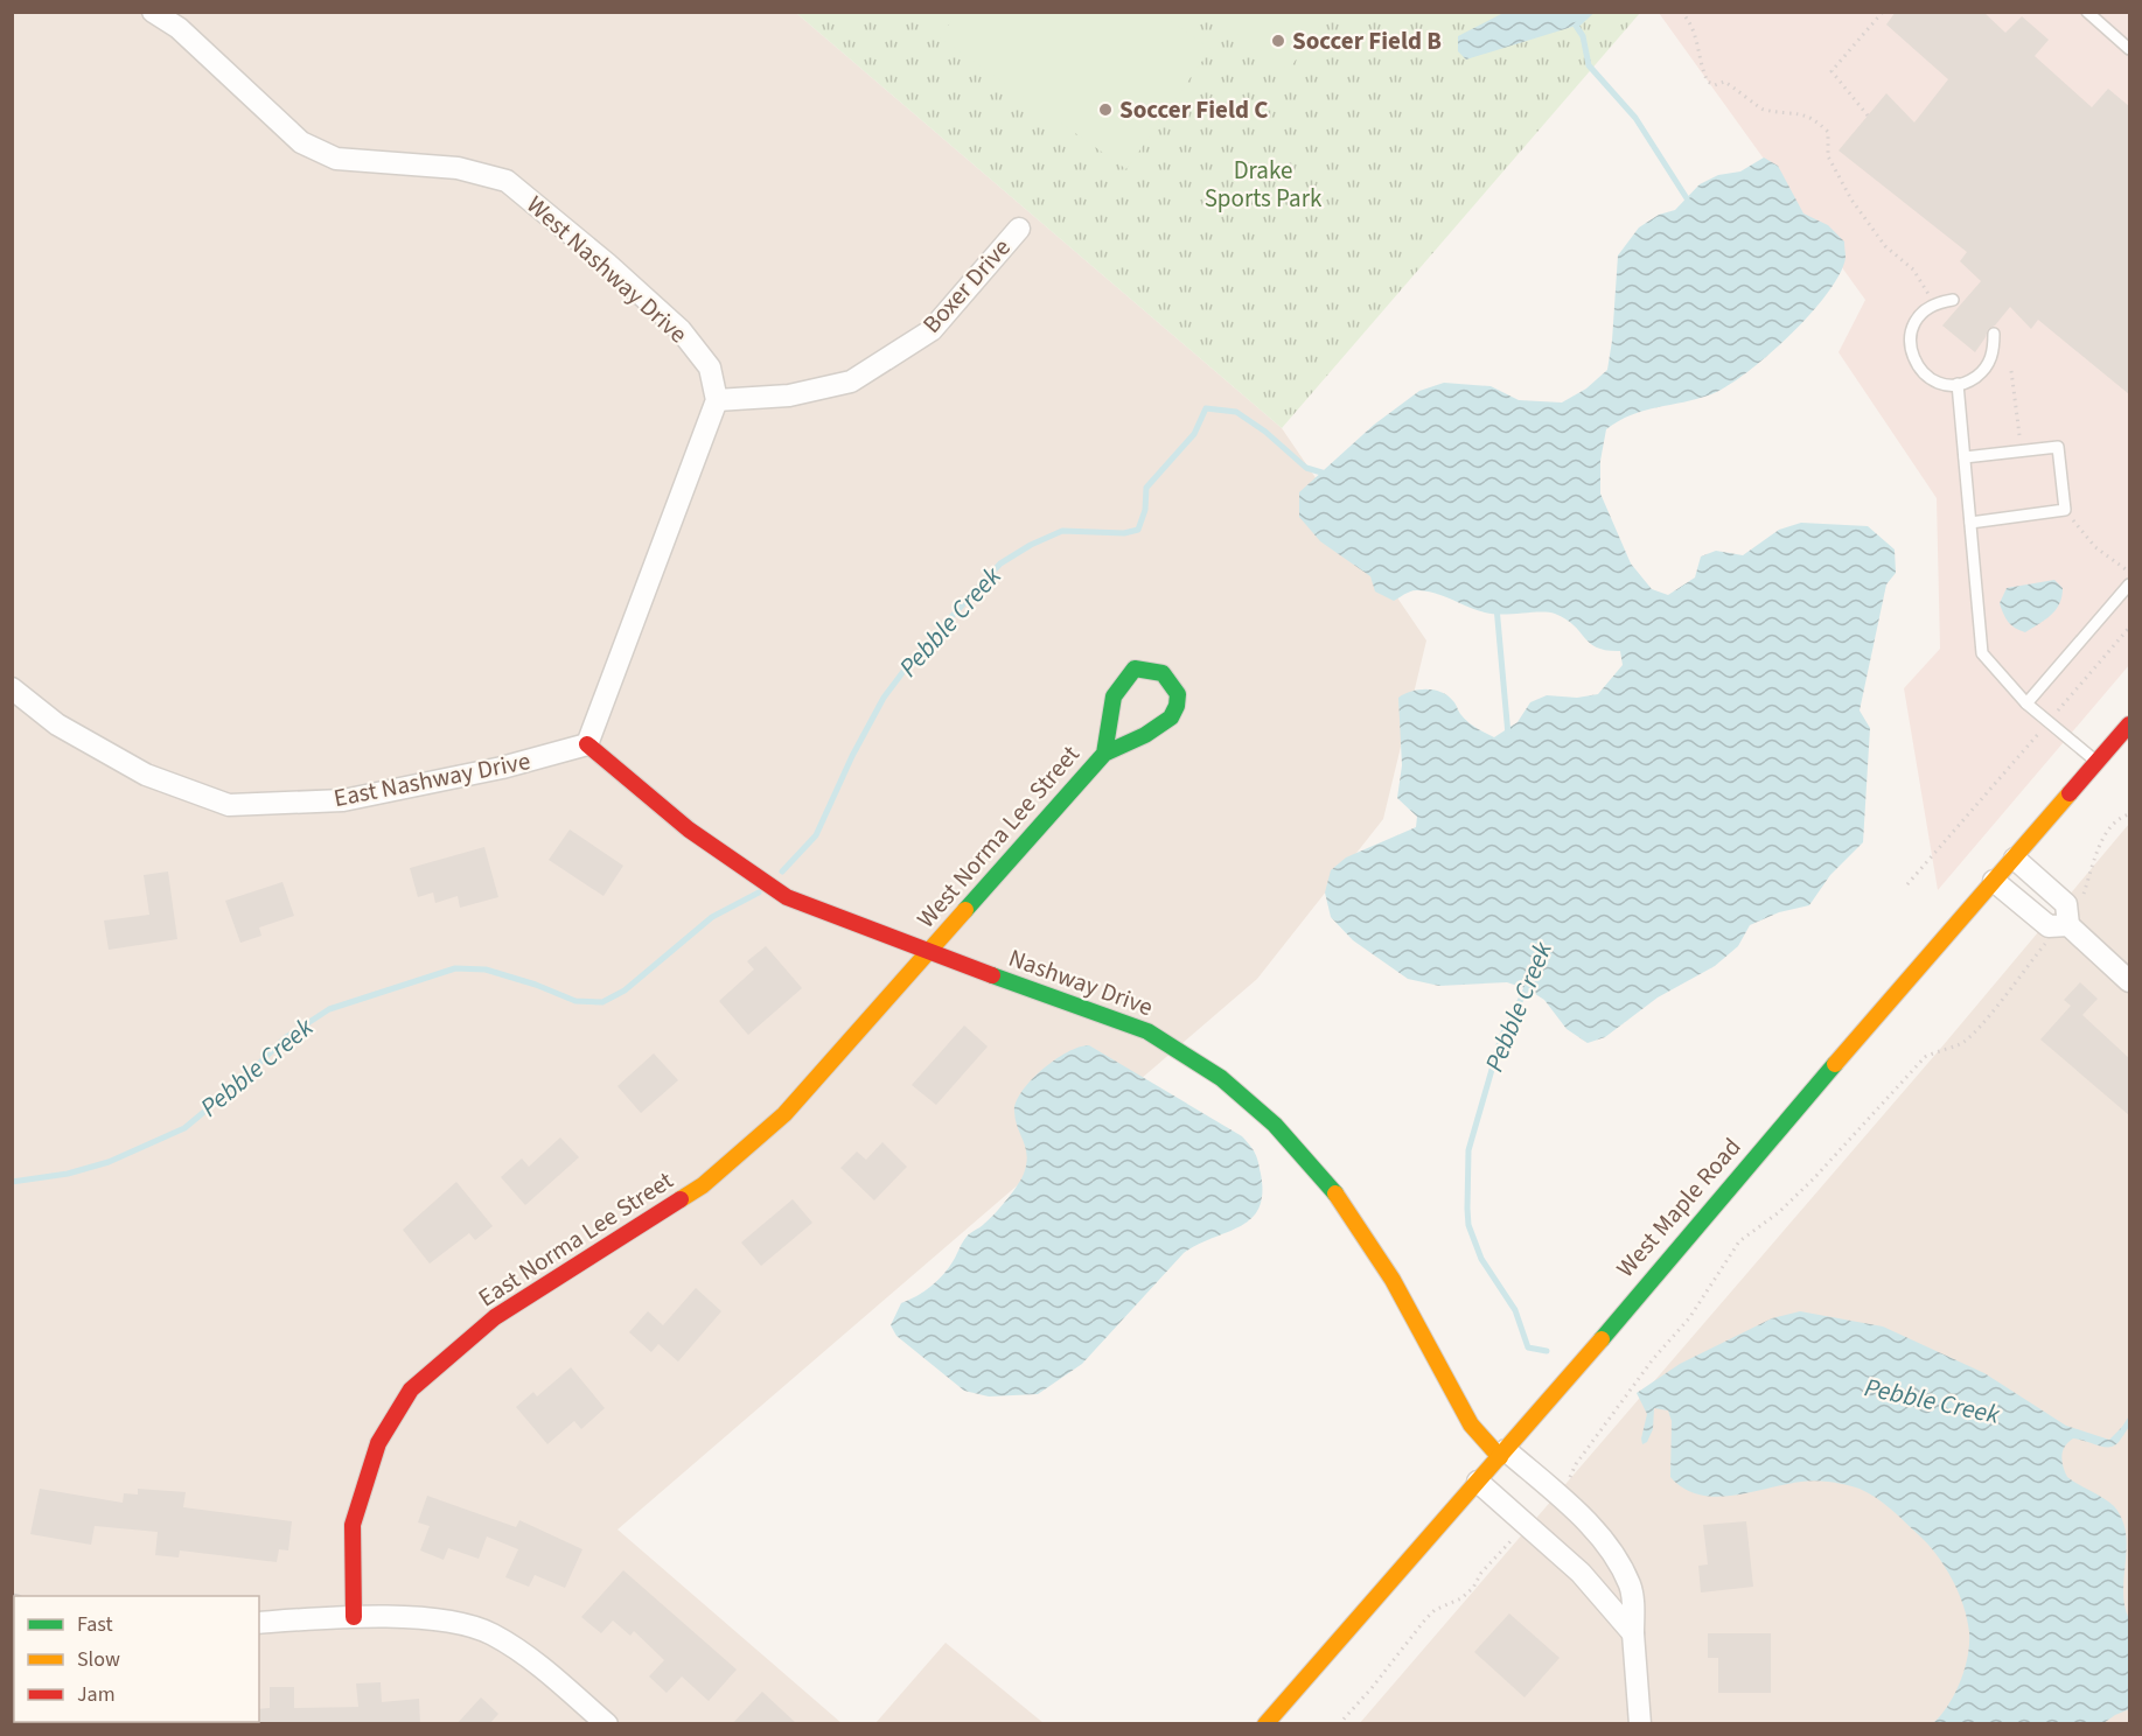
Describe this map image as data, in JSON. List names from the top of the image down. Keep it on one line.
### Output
{"streets":{"street":["West Nashway Drive","Boxer Drive","East Nashway Drive","West Norma Lee Street","Nashway Drive","West Maple Road","East Norma Lee Street"]},"crossings":[["West Nashway Drive","Boxer Drive"],["East Nashway Drive","Nashway Drive"],["West Norma Lee Street","Nashway Drive"],["West Norma Lee Street","East Norma Lee Street"],["Nashway Drive","West Maple Road"],["Nashway Drive","East Norma Lee Street"]],"water":["Pebble Creek"],"parks":["Drake Sports Park"],"places":["Soccer Field B","Soccer Field C"],"legend":["Fast","Slow","Jam"]}
